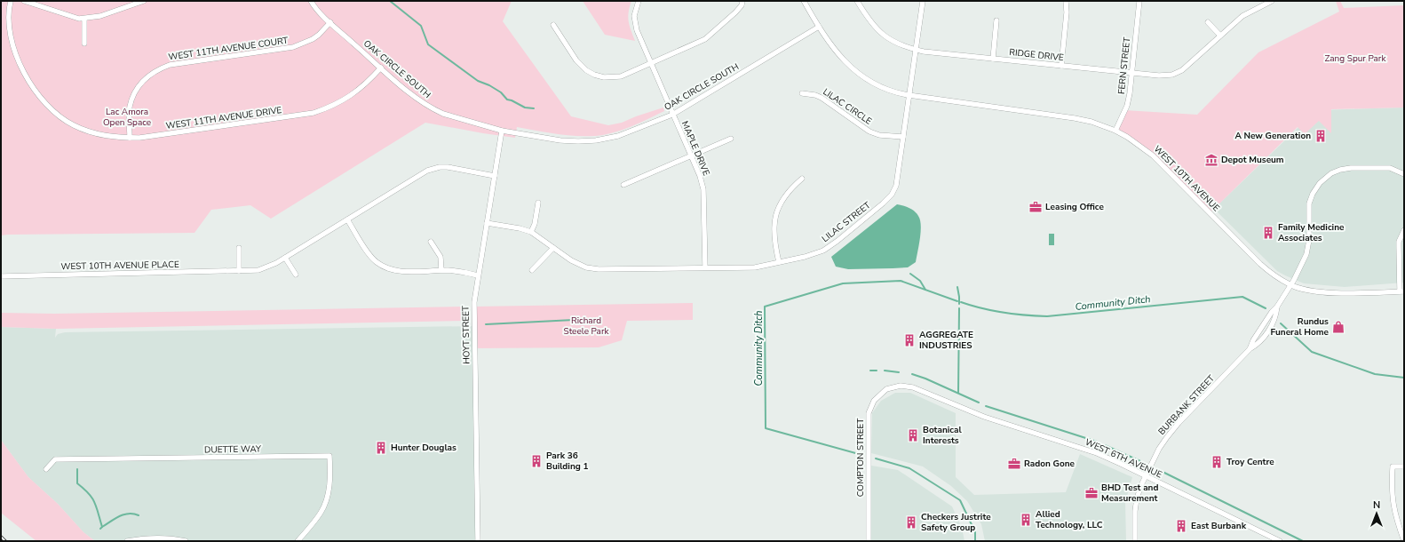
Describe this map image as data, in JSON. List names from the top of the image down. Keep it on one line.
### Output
{"streets":{"street":["WEST 11TH AVENUE COURT","RIDGE DRIVE","FERN STREET","OAK CIRCLE SOUTH","LILAC CIRCLE","WEST 11TH AVENUE DRIVE","MAPLE DRIVE","WEST 10TH AVENUE","LILAC STREET","WEST 10TH AVENUE PLACE","HOYT STREET","BURBANK STREET","DUETTE WAY","COMPTON STREET","WEST 6TH AVENUE"]},"crossings":[["WEST 11TH AVENUE COURT","OAK CIRCLE SOUTH"],["WEST 11TH AVENUE COURT","WEST 11TH AVENUE DRIVE"],["RIDGE DRIVE","FERN STREET"],["RIDGE DRIVE","LILAC STREET"],["FERN STREET","WEST 10TH AVENUE"],["OAK CIRCLE SOUTH","WEST 11TH AVENUE DRIVE"],["OAK CIRCLE SOUTH","MAPLE DRIVE"],["OAK CIRCLE SOUTH","WEST 10TH AVENUE"],["OAK CIRCLE SOUTH","HOYT STREET"],["LILAC CIRCLE","LILAC STREET"],["MAPLE DRIVE","LILAC STREET"],["WEST 10TH AVENUE","LILAC STREET"],["WEST 10TH AVENUE","BURBANK STREET"],["LILAC STREET","HOYT STREET"],["WEST 10TH AVENUE PLACE","HOYT STREET"],["BURBANK STREET","WEST 6TH AVENUE"],["COMPTON STREET","WEST 6TH AVENUE"]],"water":["Community Ditch"],"parks":["Zang Spur Park","Lac Amora Open Space","Richard Steele Park"],"places":{"building":["A New Generation","Family Medicine Associates","AGGREGATE INDUSTRIES","Botanical Interests","Hunter Douglas","Park 36 Building 1","Troy Centre","Allied Technology, LLC","Checkers Justrite Safety Group","East Burbank"],"museum":["Depot Museum"],"office":["Leasing Office","Radon Gone","BHD Test and Measurement"],"shop":["Rundus Funeral Home"]},"north":"top"}
